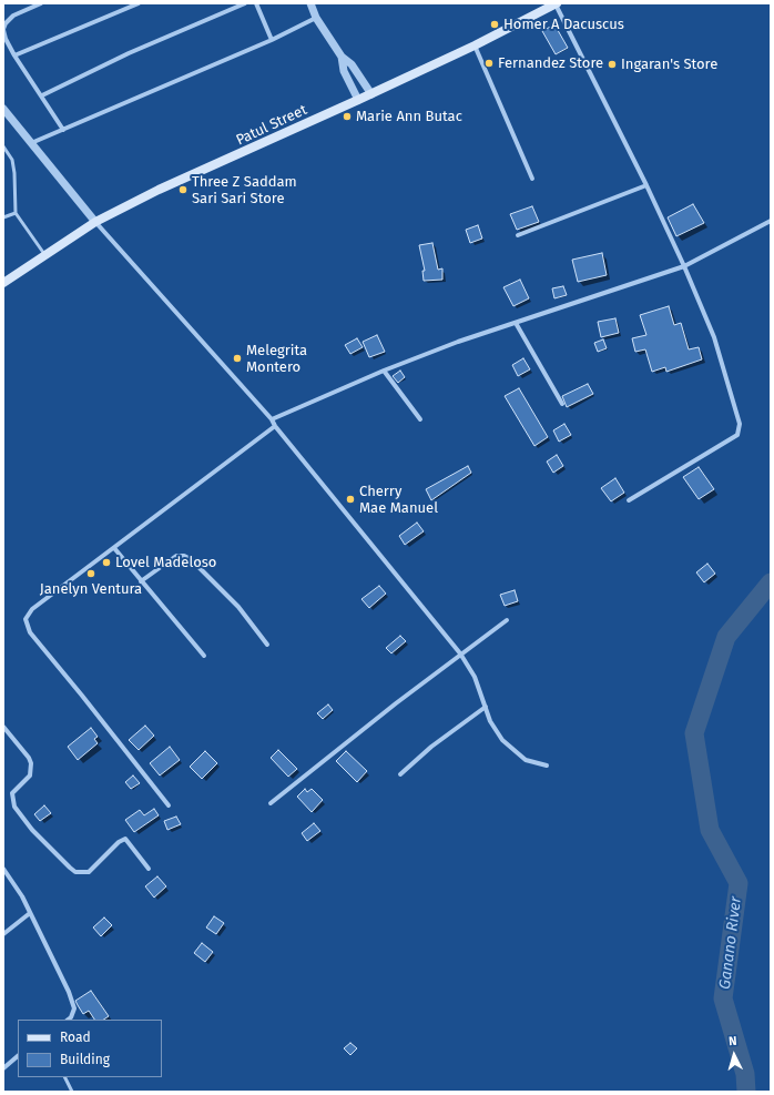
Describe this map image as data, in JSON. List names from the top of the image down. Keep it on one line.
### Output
{"streets":{"main road":["Patul Street"]},"water":["Ganano River"],"places":["Homer A Dacuscus","Fernandez Store","Ingaran's Store","Marie Ann Butac","Three Z Saddam Sari Sari Store","Melegrita Montero","Cherry Mae Manuel","Lovel Madeloso","Janelyn Ventura"],"legend":["Road","Building"],"north":"top"}
